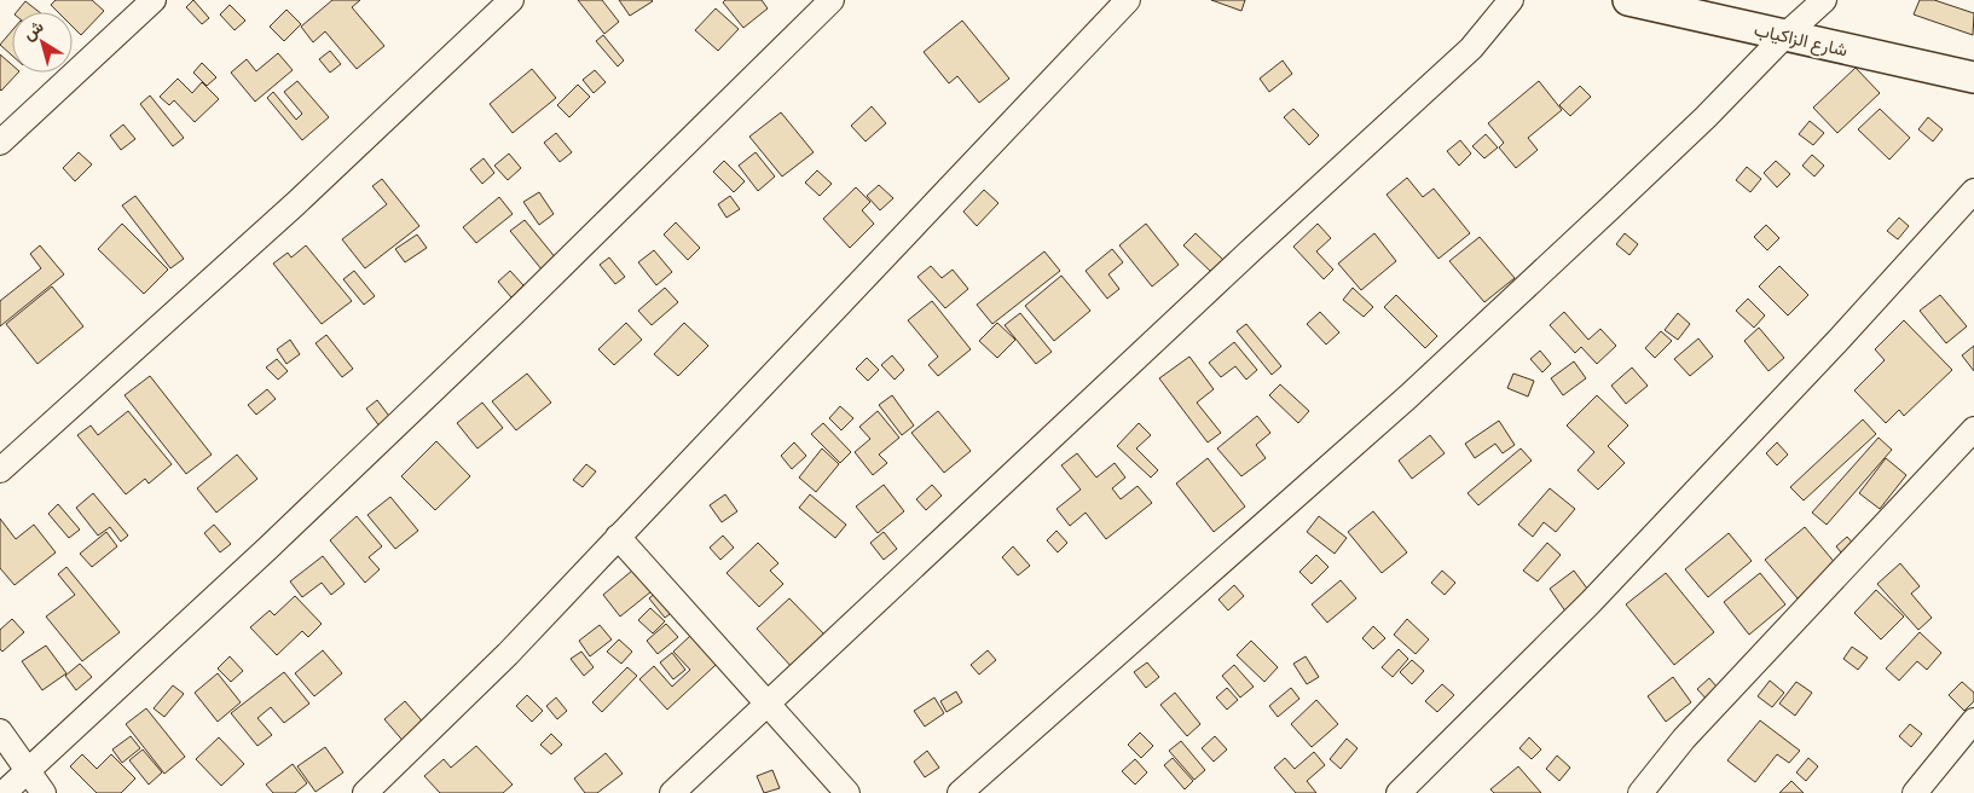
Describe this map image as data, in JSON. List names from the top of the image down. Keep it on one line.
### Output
{"streets":{"street":["شارع الزاكياب"]},"north":"top left"}
